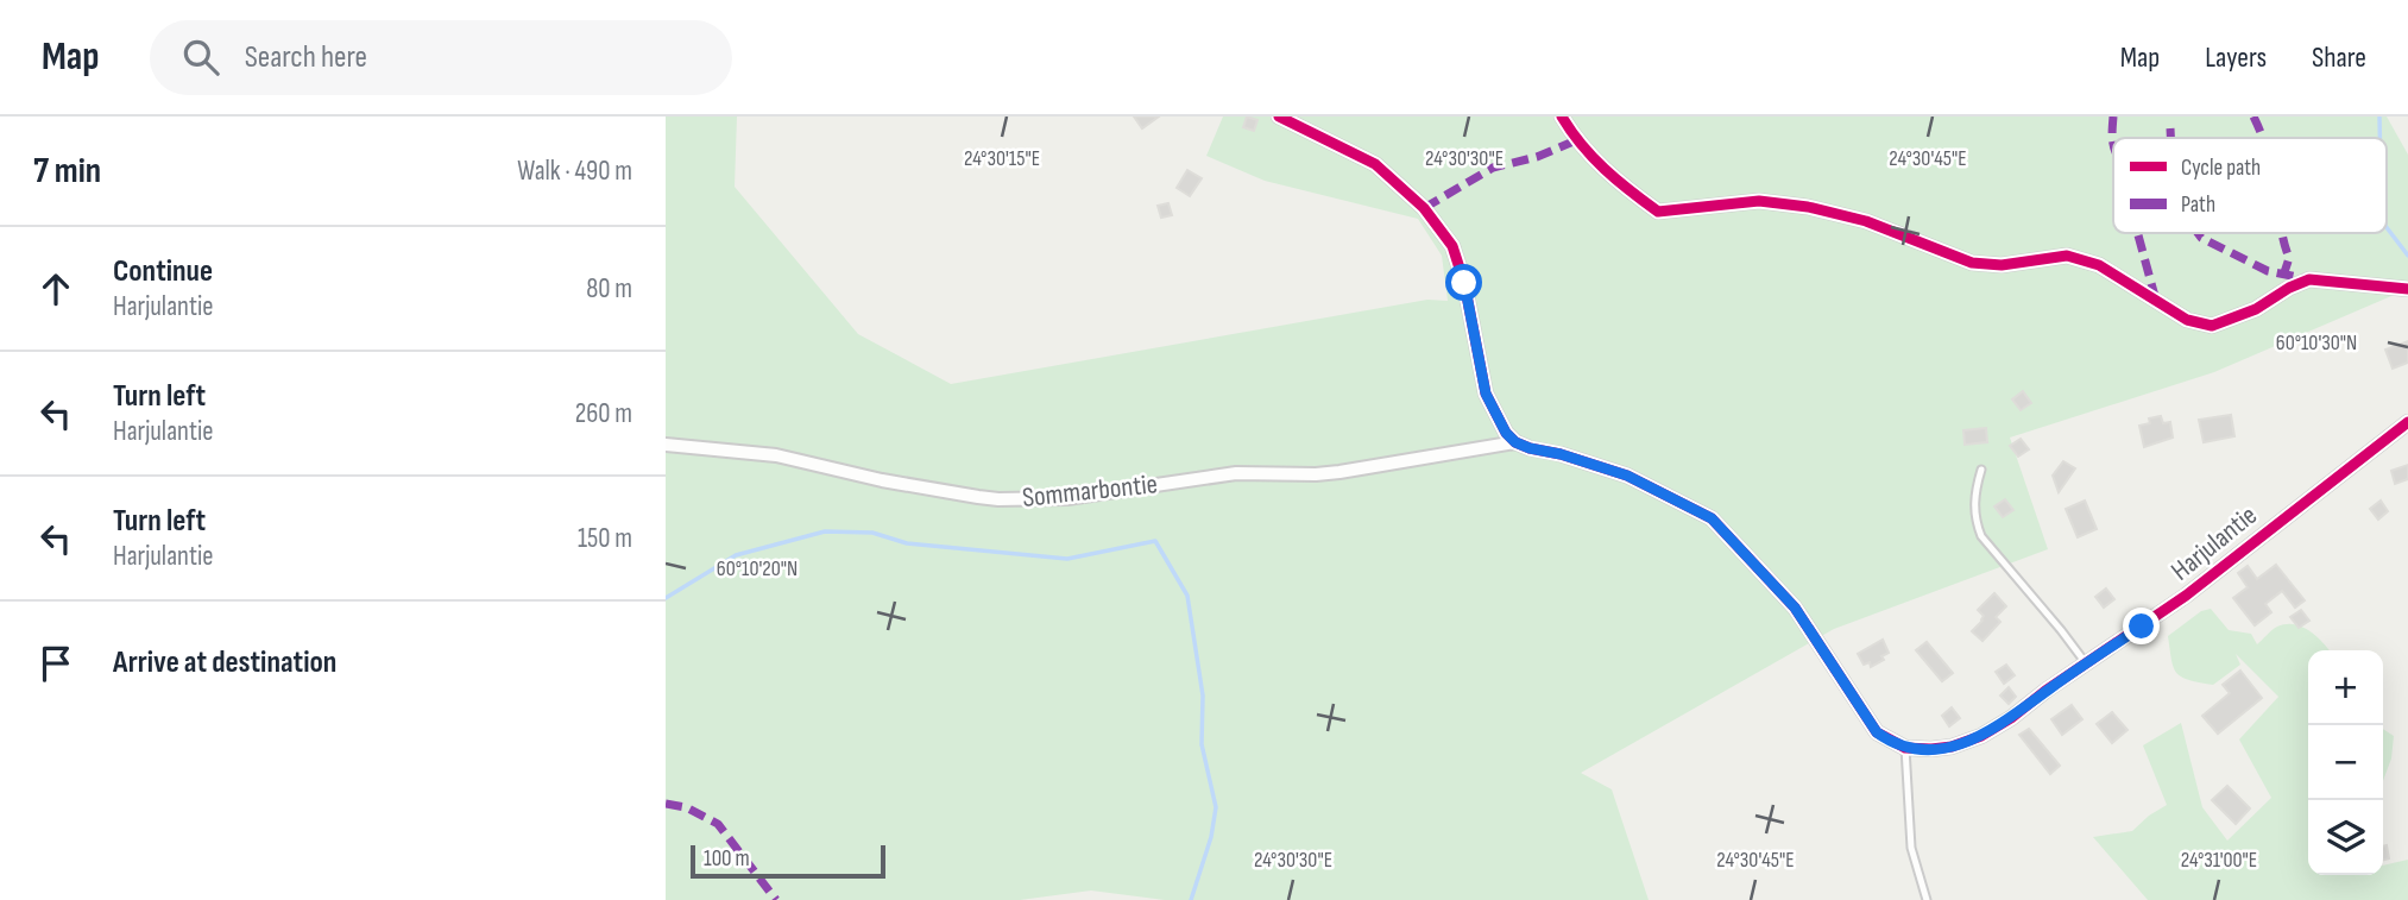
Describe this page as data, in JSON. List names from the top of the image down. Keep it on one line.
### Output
{"streets":{"street":["Sommarbontie","Harjulantie"]},"legend":["Cycle path","Path"],"scale_bar":"100 m","page":{"header":"Map","search":"Search here","nav":["Map","Layers","Share"],"heading":["7 min","Walk · 490 m"],"list":[["Continue","Harjulantie","80 m"],["Turn left","Harjulantie","260 m"],["Turn left","Harjulantie","150 m"],"Arrive at destination"],"map_buttons":["+","−"],"scale":"100 m"},"coordinates":["24°30'15\"E","24°30'30\"E","24°30'45\"E","60°10'30\"N","60°10'20\"N","24°31'00\"E"]}
